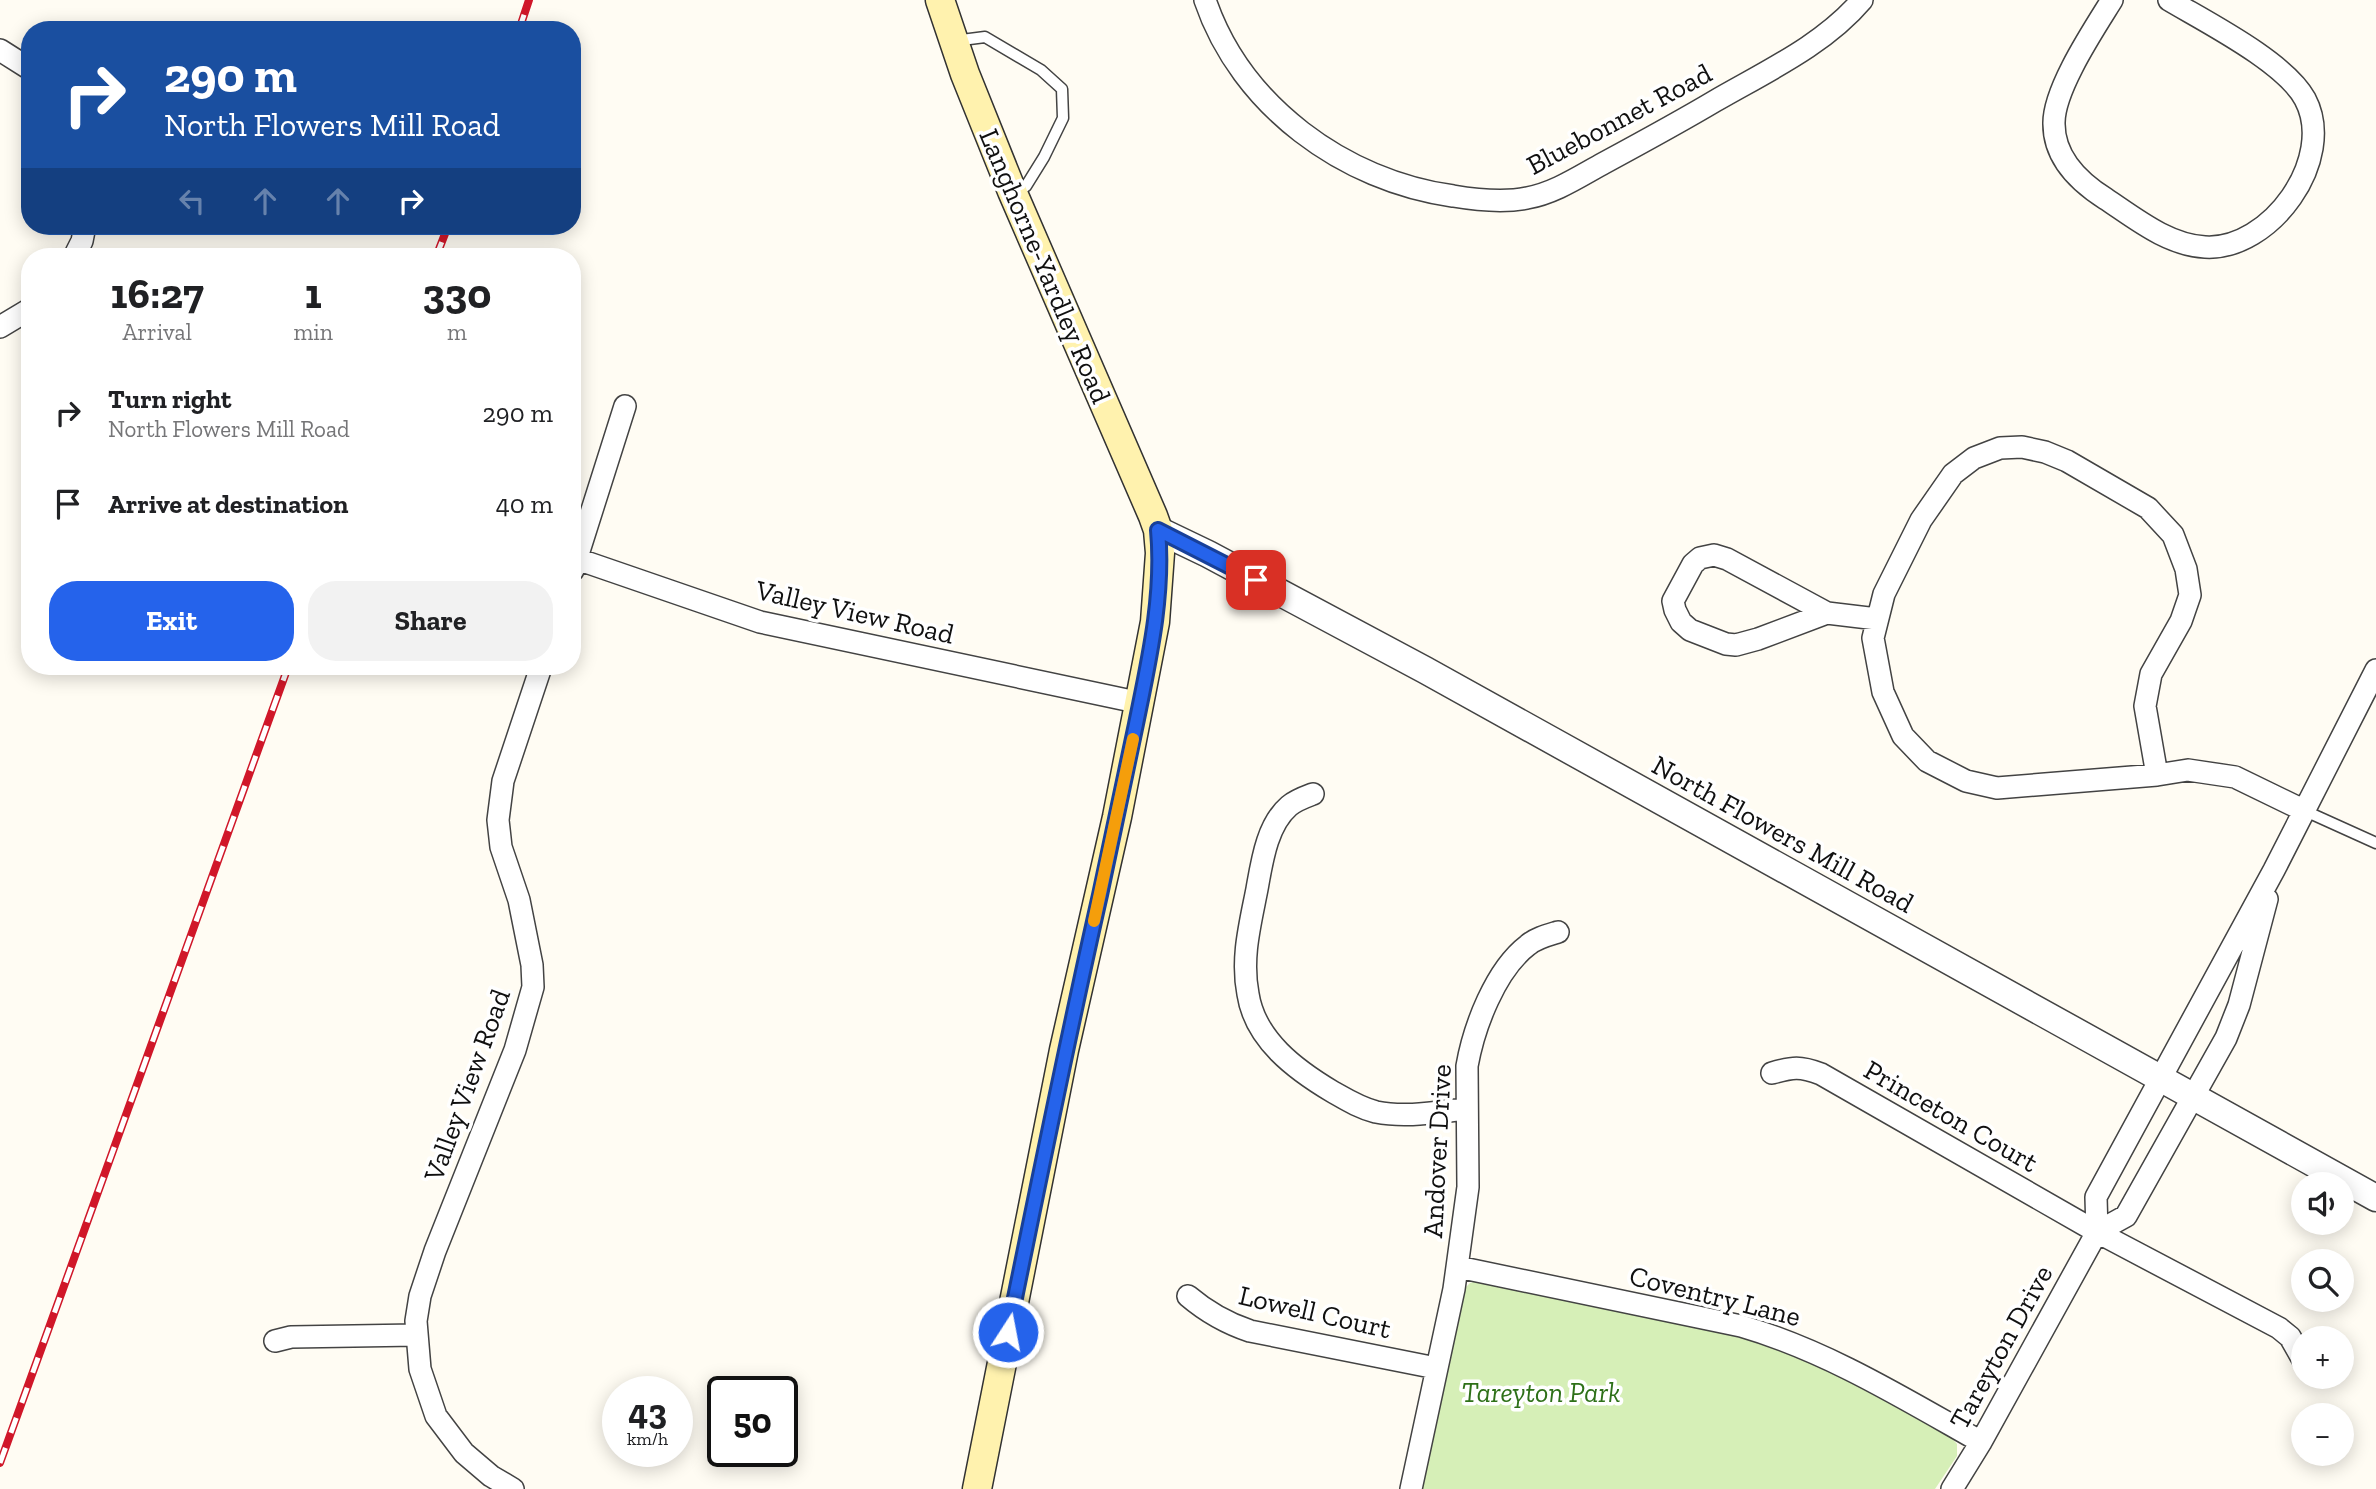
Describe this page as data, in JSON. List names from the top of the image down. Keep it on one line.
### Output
{"streets":{"main road":["Langhorne-Yardley Road"],"street":["Bluebonnet Road","Valley View Road","North Flowers Mill Road","Princeton Court","Andover Drive","Coventry Lane","Lowell Court","Tareyton Drive"]},"crossings":[["Langhorne-Yardley Road","North Flowers Mill Road"],["North Flowers Mill Road","Tareyton Drive"],["Princeton Court","Tareyton Drive"],["Andover Drive","Coventry Lane"],["Andover Drive","Lowell Court"],["Coventry Lane","Tareyton Drive"]],"parks":["Tareyton Park"],"page":{"turn":["290 m","North Flowers Mill Road"],"eta":["16:27","Arrival","1","min","330","m"],"list":[{"name":"Turn right","note":"North Flowers Mill Road","value":"290 m"},{"name":"Arrive at destination","value":"40 m"}],"buttons":["Exit","Share"],"map_buttons":["+","−"],"speed":"43 km/h","limit":"50"}}
